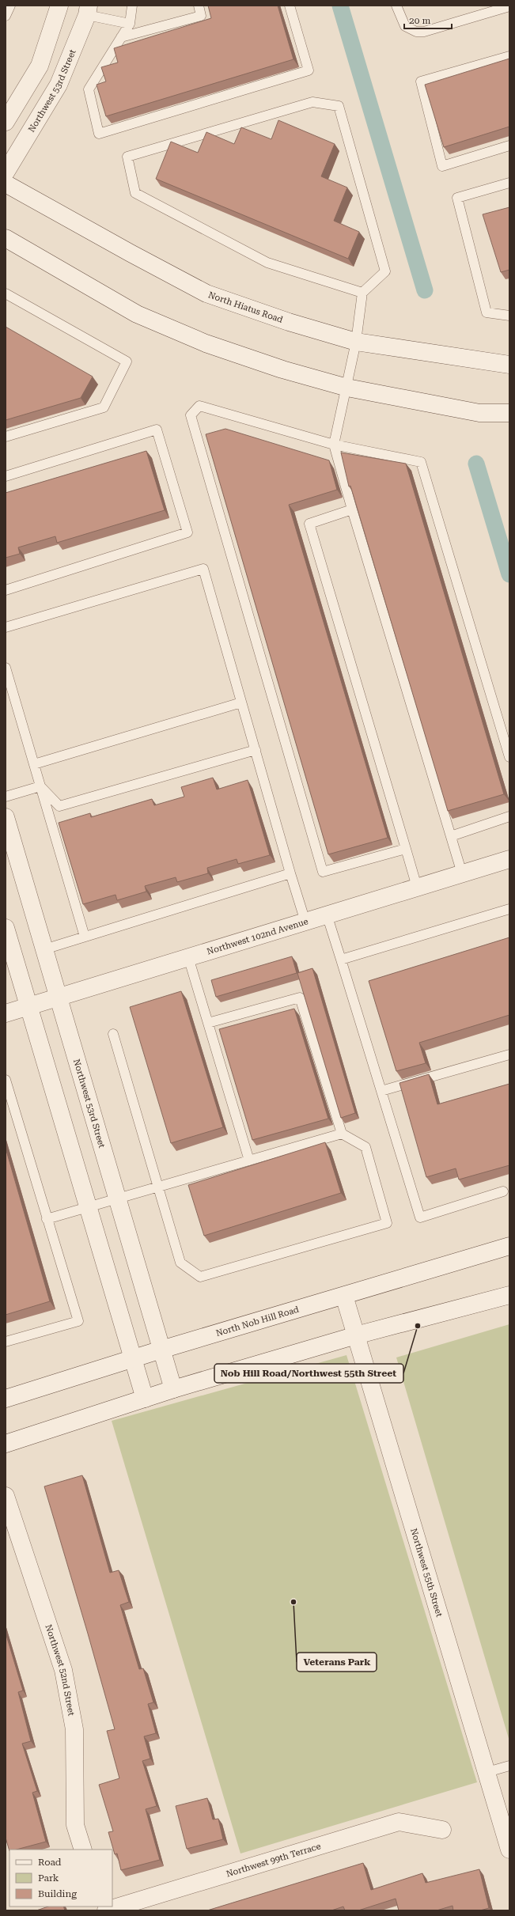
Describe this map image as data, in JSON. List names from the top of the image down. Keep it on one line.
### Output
{"streets":{"street":["Northwest 53rd Street","North Hiatus Road","Northwest 102nd Avenue","North Nob Hill Road","Northwest 55th Street","Northwest 52nd Street","Northwest 99th Terrace"]},"crossings":[["Northwest 53rd Street","Northwest 102nd Avenue"],["Northwest 53rd Street","North Nob Hill Road"],["North Nob Hill Road","Northwest 55th Street"]],"places":["Nob Hill Road/Northwest 55th Street","Veterans Park"],"legend":["Road","Park","Building"],"scale_bar":"20 m"}
